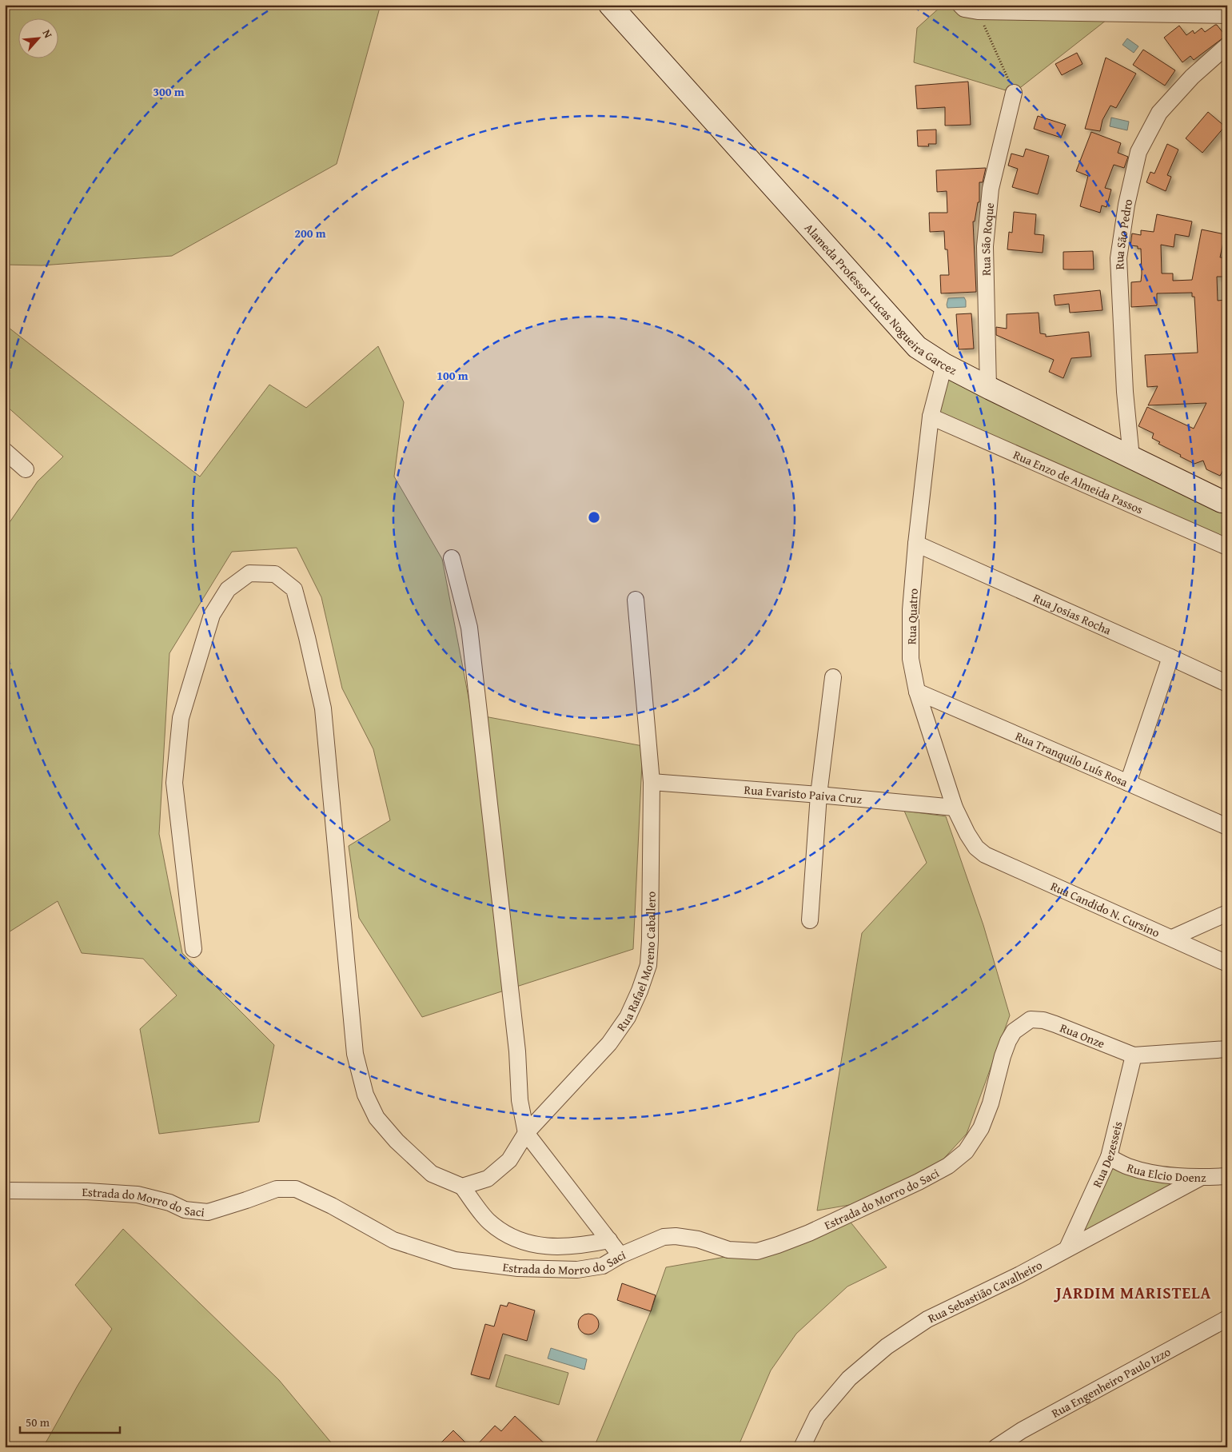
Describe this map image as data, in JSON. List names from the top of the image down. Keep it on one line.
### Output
{"streets":{"main road":["Alameda Professor Lucas Nogueira Garcez"],"street":["Rua São Pedro","Rua São Roque","Rua Enzo de Almeida Passos","Rua Josias Rocha","Rua Quatro","Rua Tranquilo Luís Rosa","Rua Evaristo Paiva Cruz","Rua Candido N. Cursino","Rua Rafael Moreno Caballero","Rua Onze","Rua Dezesseis","Rua Elcio Doenz","Estrada do Morro do Saci","Rua Sebastião Cavalheiro","Rua Engenheiro Paulo Izzo"]},"crossings":[["Rua São Pedro","Alameda Professor Lucas Nogueira Garcez"],["Rua São Roque","Alameda Professor Lucas Nogueira Garcez"],["Alameda Professor Lucas Nogueira Garcez","Rua Quatro"],["Rua Enzo de Almeida Passos","Rua Quatro"],["Rua Josias Rocha","Rua Quatro"],["Rua Quatro","Rua Tranquilo Luís Rosa"],["Rua Quatro","Rua Evaristo Paiva Cruz"],["Rua Quatro","Rua Candido N. Cursino"],["Rua Evaristo Paiva Cruz","Rua Rafael Moreno Caballero"],["Rua Onze","Rua Dezesseis"],["Rua Onze","Estrada do Morro do Saci"],["Rua Dezesseis","Rua Elcio Doenz"],["Rua Dezesseis","Rua Sebastião Cavalheiro"],["Rua Elcio Doenz","Rua Sebastião Cavalheiro"]],"districts":["JARDIM MARISTELA"],"scale_bar":"50 m","north":"top right","rings":["300 m","200 m","100 m"]}
